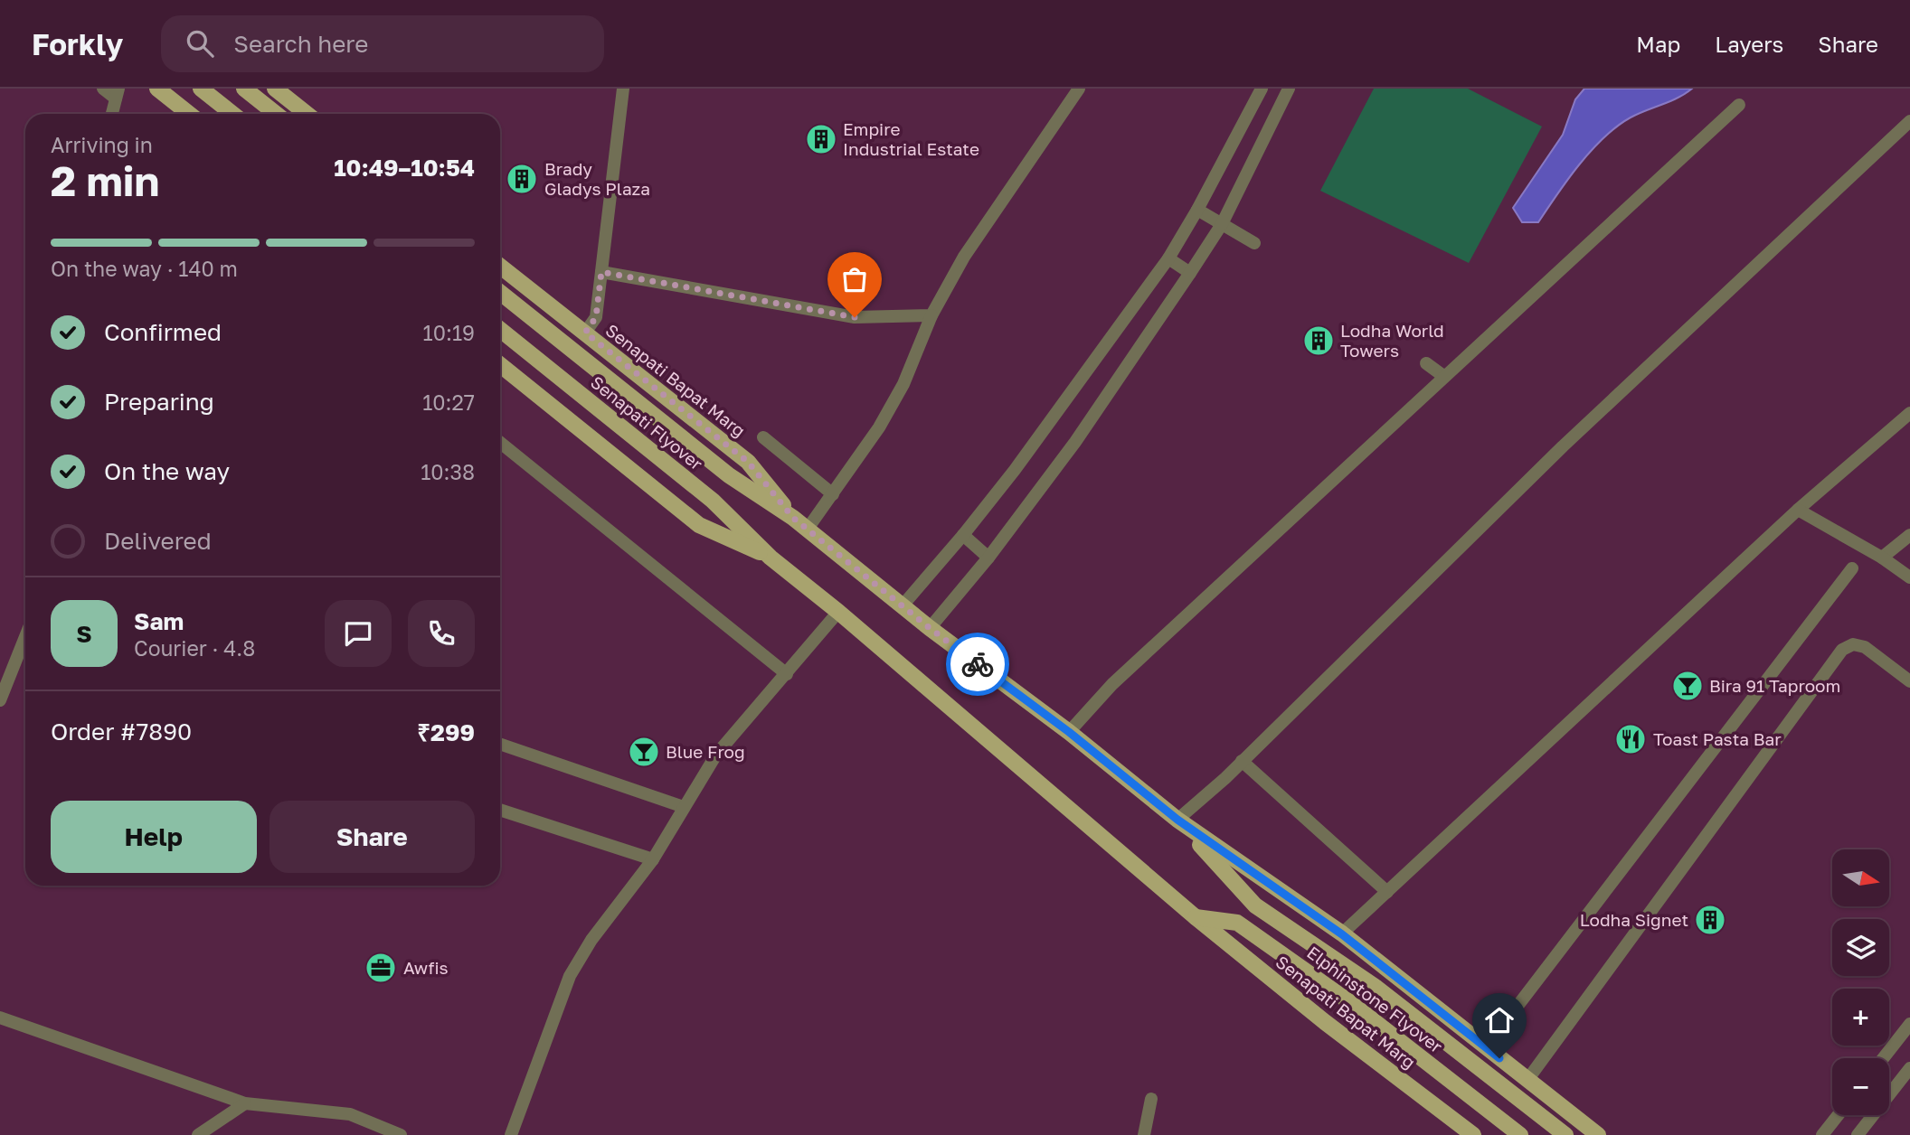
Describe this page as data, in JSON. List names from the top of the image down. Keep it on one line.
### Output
{"streets":{"main road":["Senapati Bapat Marg","Senapati Flyover","Elphinstone Flyover"]},"crossings":[["Senapati Bapat Marg","Senapati Flyover"],["Senapati Bapat Marg","Elphinstone Flyover"]],"places":{"building":["Empire Industrial Estate","Brady Gladys Plaza","Lodha World Towers","Lodha Signet"],"bar":["Bira 91 Taproom","Blue Frog"],"restaurant":["Toast Pasta Bar"],"office":["Awfis"]},"north":"right","page":{"header":"Forkly","search":"Search here","nav":["Map","Layers","Share"],"heading":["2 min","Arriving in","10:49–10:54"],"panel":["Sam","Courier · 4.8","Order #7890","₹299"],"bar":"On the way · 140 m","list":[["Confirmed","10:19"],["Preparing","10:27"],["On the way","10:38"],"Delivered"],"round":"S","buttons":["Help","Share"],"map_buttons":["+","−"]}}
